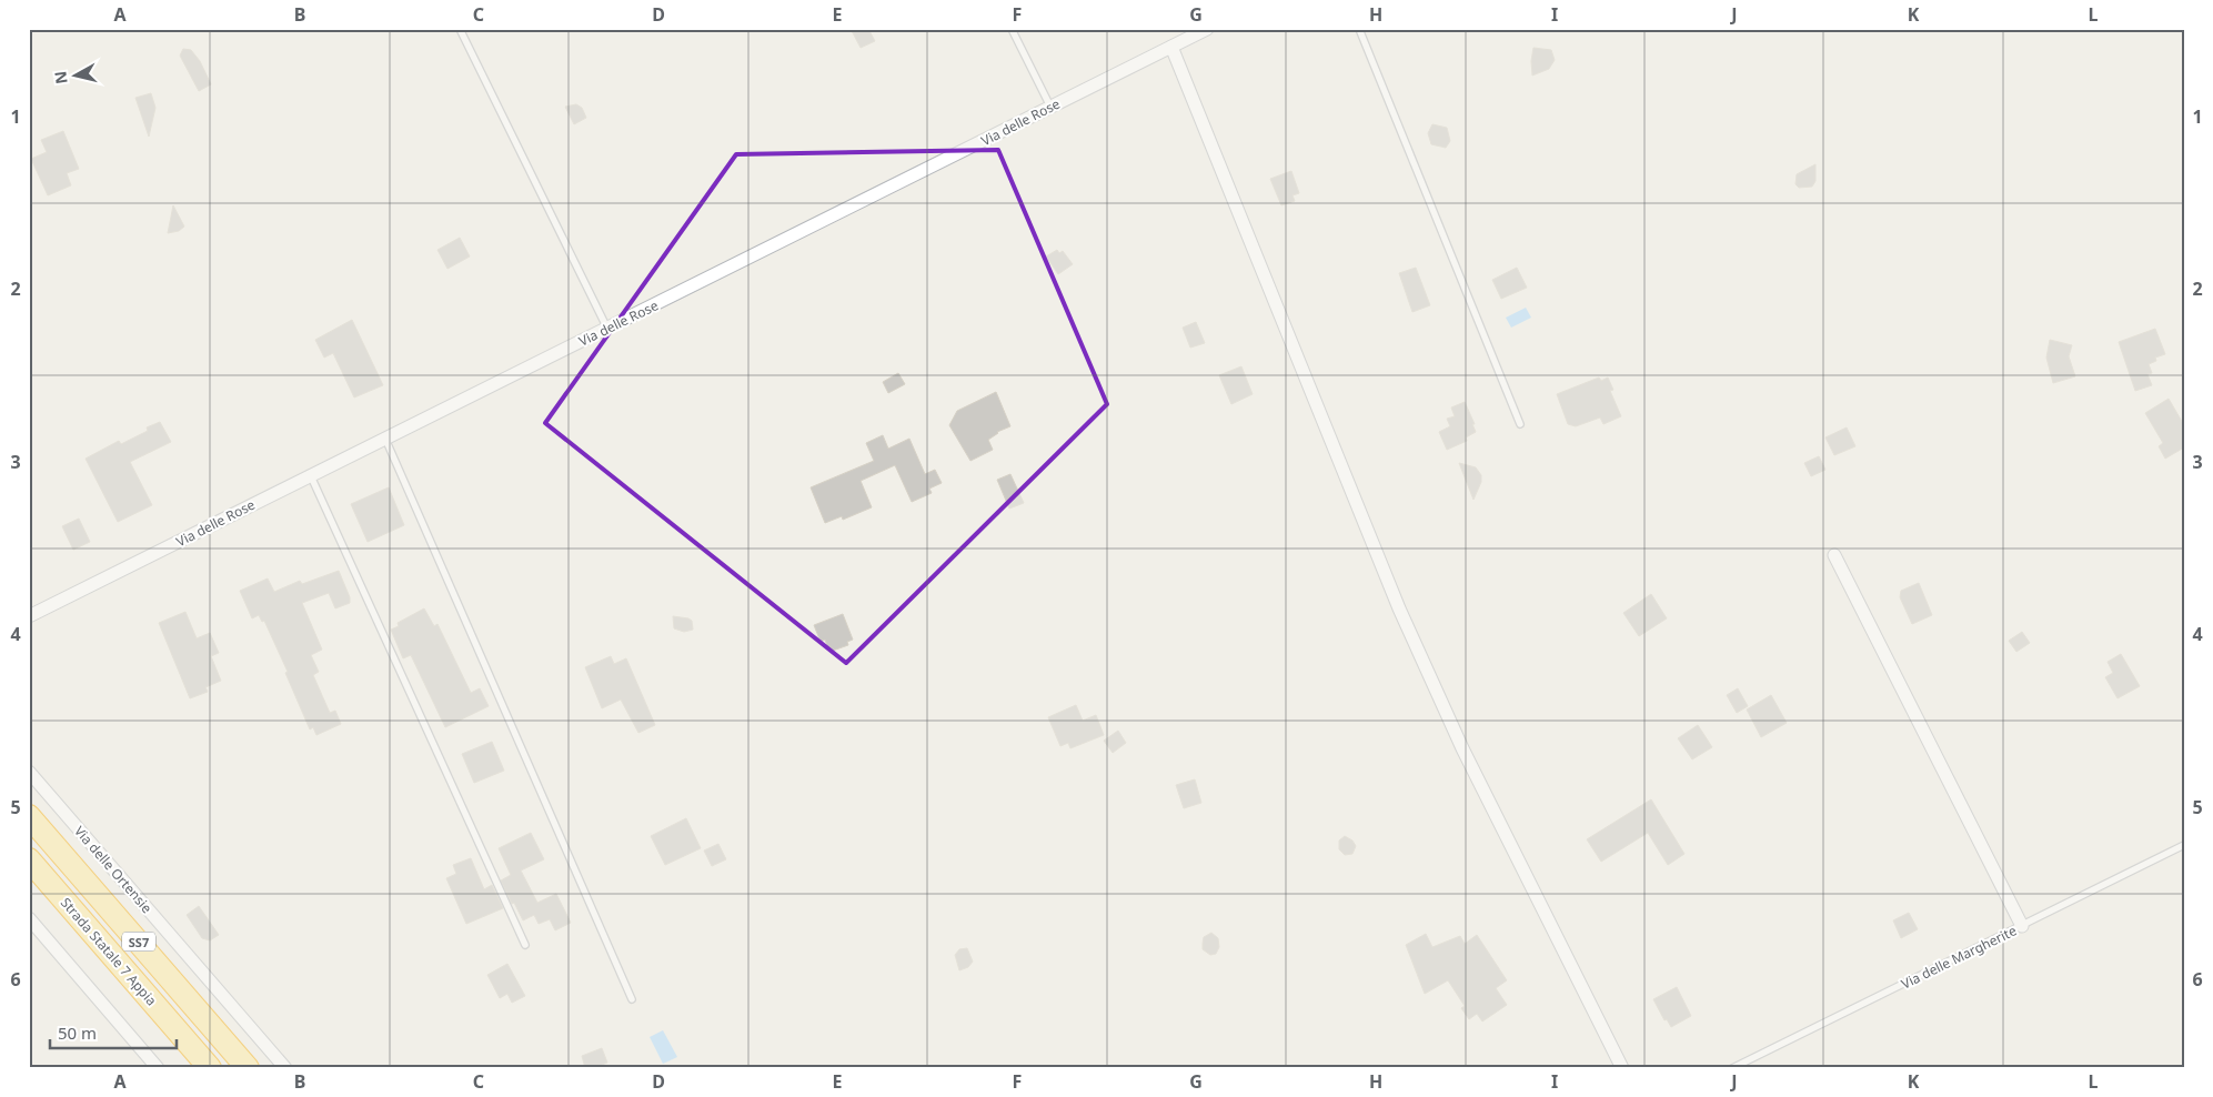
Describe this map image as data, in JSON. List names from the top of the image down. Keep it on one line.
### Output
{"streets":{"highway":["SS7","Strada Statale 7 Appia"],"street":["Via delle Rose","Via delle Ortensie"],"lane":["Via delle Margherite"]},"scale_bar":"50 m","north":"left","grid":{"columns":["A","B","C","D","E","F","G","H","I","J","K","L"],"rows":["1","2","3","4","5","6"]}}
